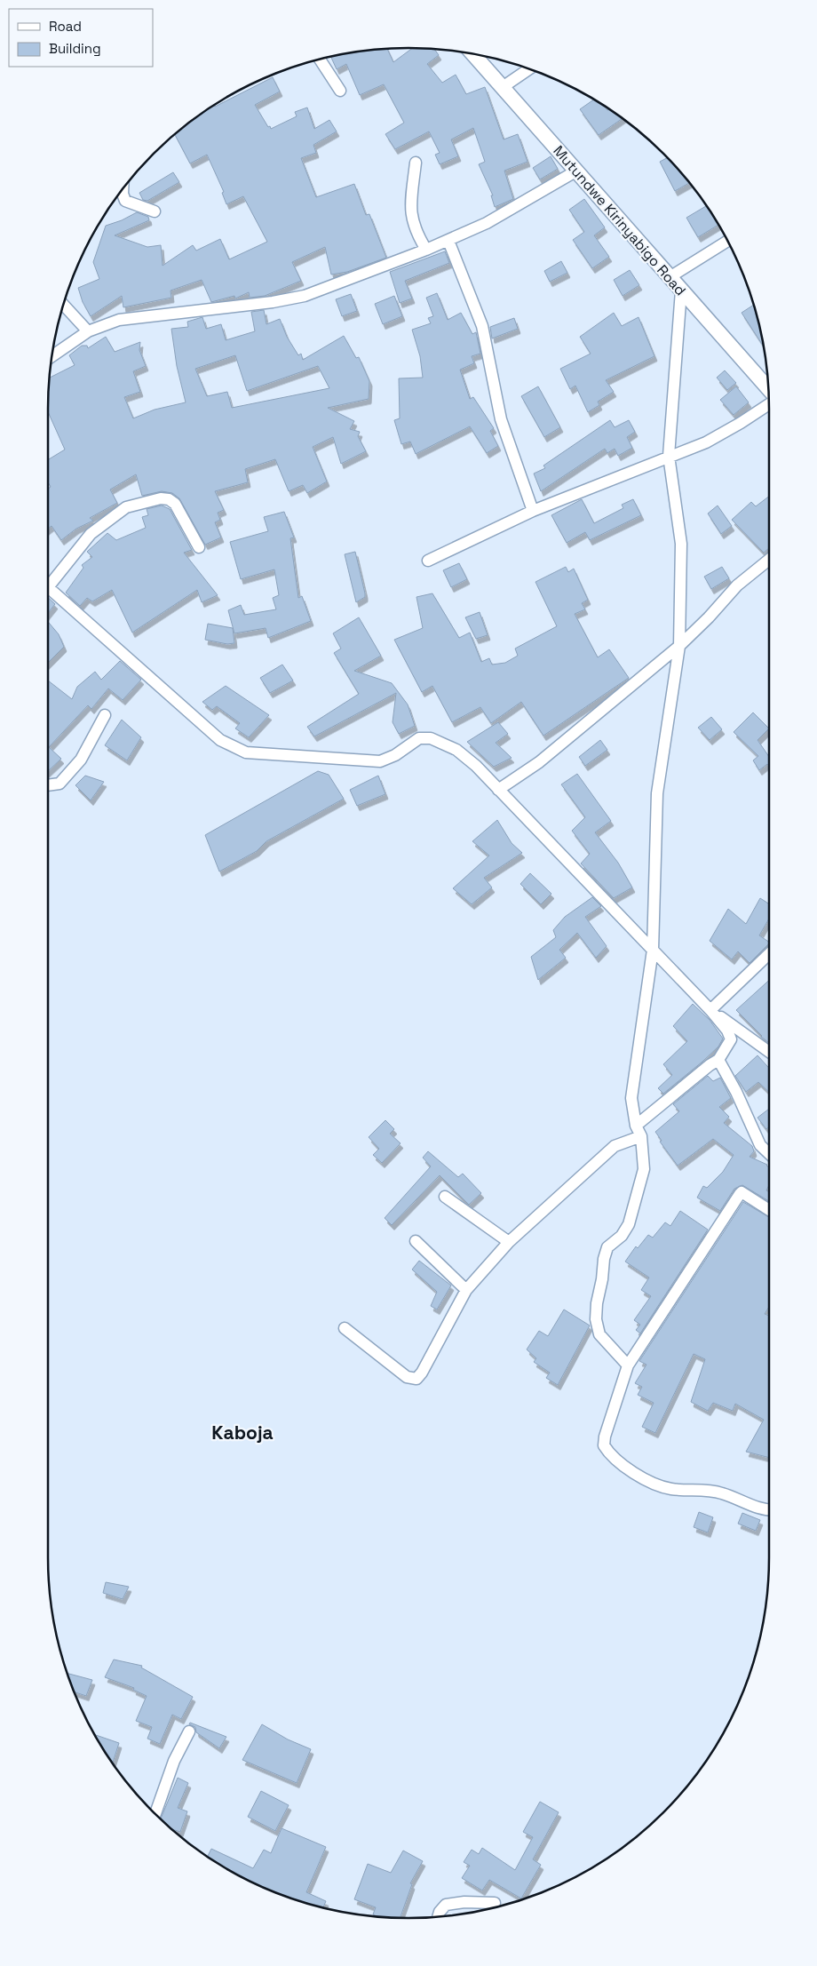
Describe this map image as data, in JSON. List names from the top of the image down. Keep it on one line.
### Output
{"streets":{"street":["Mutundwe Kirinyabigo Road"]},"districts":["Kaboja"],"legend":["Road","Building"]}
